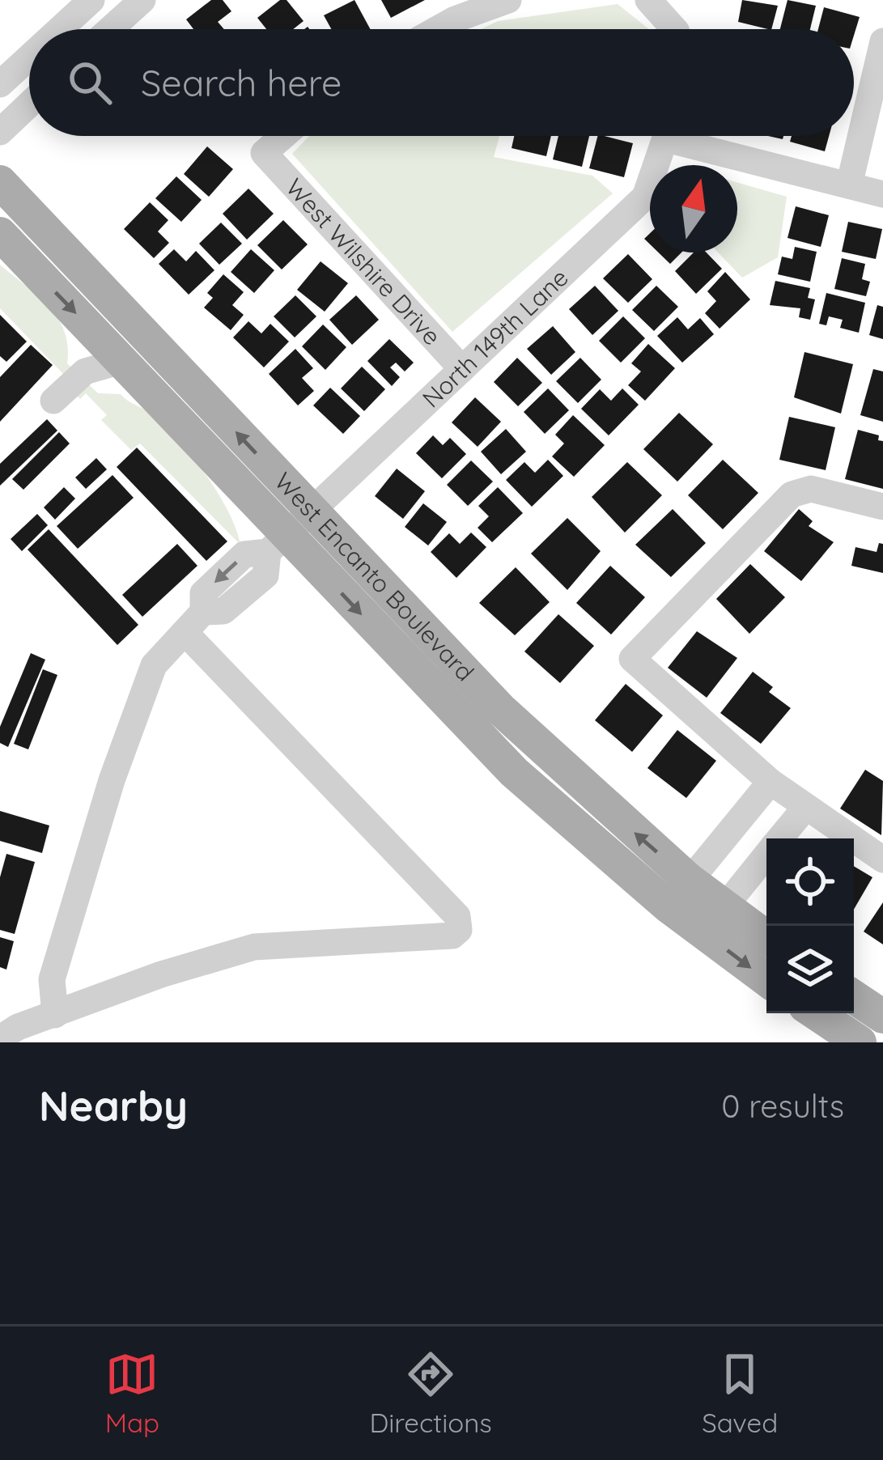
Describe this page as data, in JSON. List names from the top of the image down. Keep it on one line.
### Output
{"streets":{"main road":["West Encanto Boulevard"],"street":["West Wilshire Drive","North 149th Lane"]},"crossings":[["West Wilshire Drive","North 149th Lane"],["North 149th Lane","West Encanto Boulevard"]],"north":"top","page":{"search":"Search here","heading":["Nearby","0 results"],"nav":["Map","Directions","Saved"]}}
